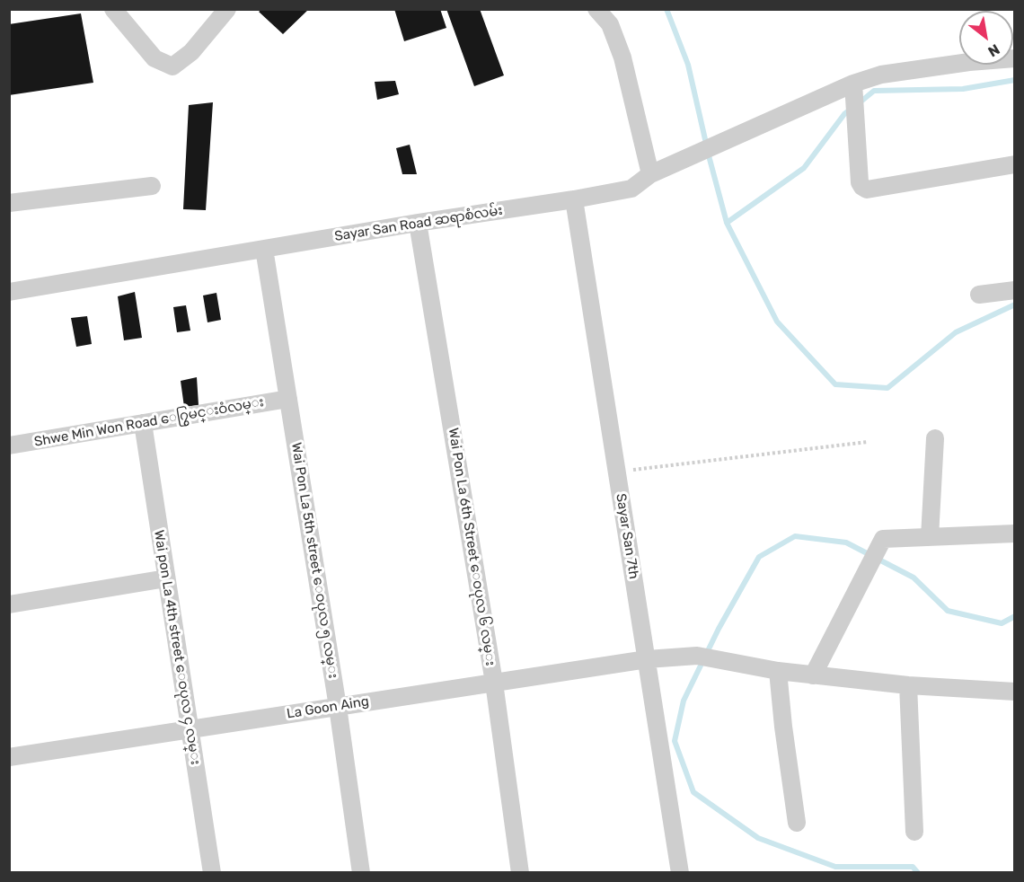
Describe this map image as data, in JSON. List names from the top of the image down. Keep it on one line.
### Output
{"streets":{"street":["Sayar San Road ဆရာစံလမ်း","Shwe Min Won Road ေ၇ြွမင္းဝံလမ္း","Sayar San 7th","Wai Pon La 6th Street ေဝပုလ ၆ လမ္း","Wai Pon La 5th street ေဝပုလ ၅ လမ္း","Wai pon La 4th street ေဝပုလ ၄ လမ္း","La Goon Aing"]},"crossings":[["Sayar San Road ဆရာစံလမ်း","Sayar San 7th"],["Sayar San Road ဆရာစံလမ်း","Wai Pon La 6th Street ေဝပုလ ၆ လမ္း"],["Sayar San Road ဆရာစံလမ်း","Wai Pon La 5th street ေဝပုလ ၅ လမ္း"],["Shwe Min Won Road ေ၇ြွမင္းဝံလမ္း","Wai Pon La 5th street ေဝပုလ ၅ လမ္း"],["Shwe Min Won Road ေ၇ြွမင္းဝံလမ္း","Wai pon La 4th street ေဝပုလ ၄ လမ္း"],["Sayar San 7th","La Goon Aing"],["Wai Pon La 6th Street ေဝပုလ ၆ လမ္း","La Goon Aing"],["Wai Pon La 5th street ေဝပုလ ၅ လမ္း","La Goon Aing"],["Wai pon La 4th street ေဝပုလ ၄ လမ္း","La Goon Aing"]],"north":"bottom right"}
